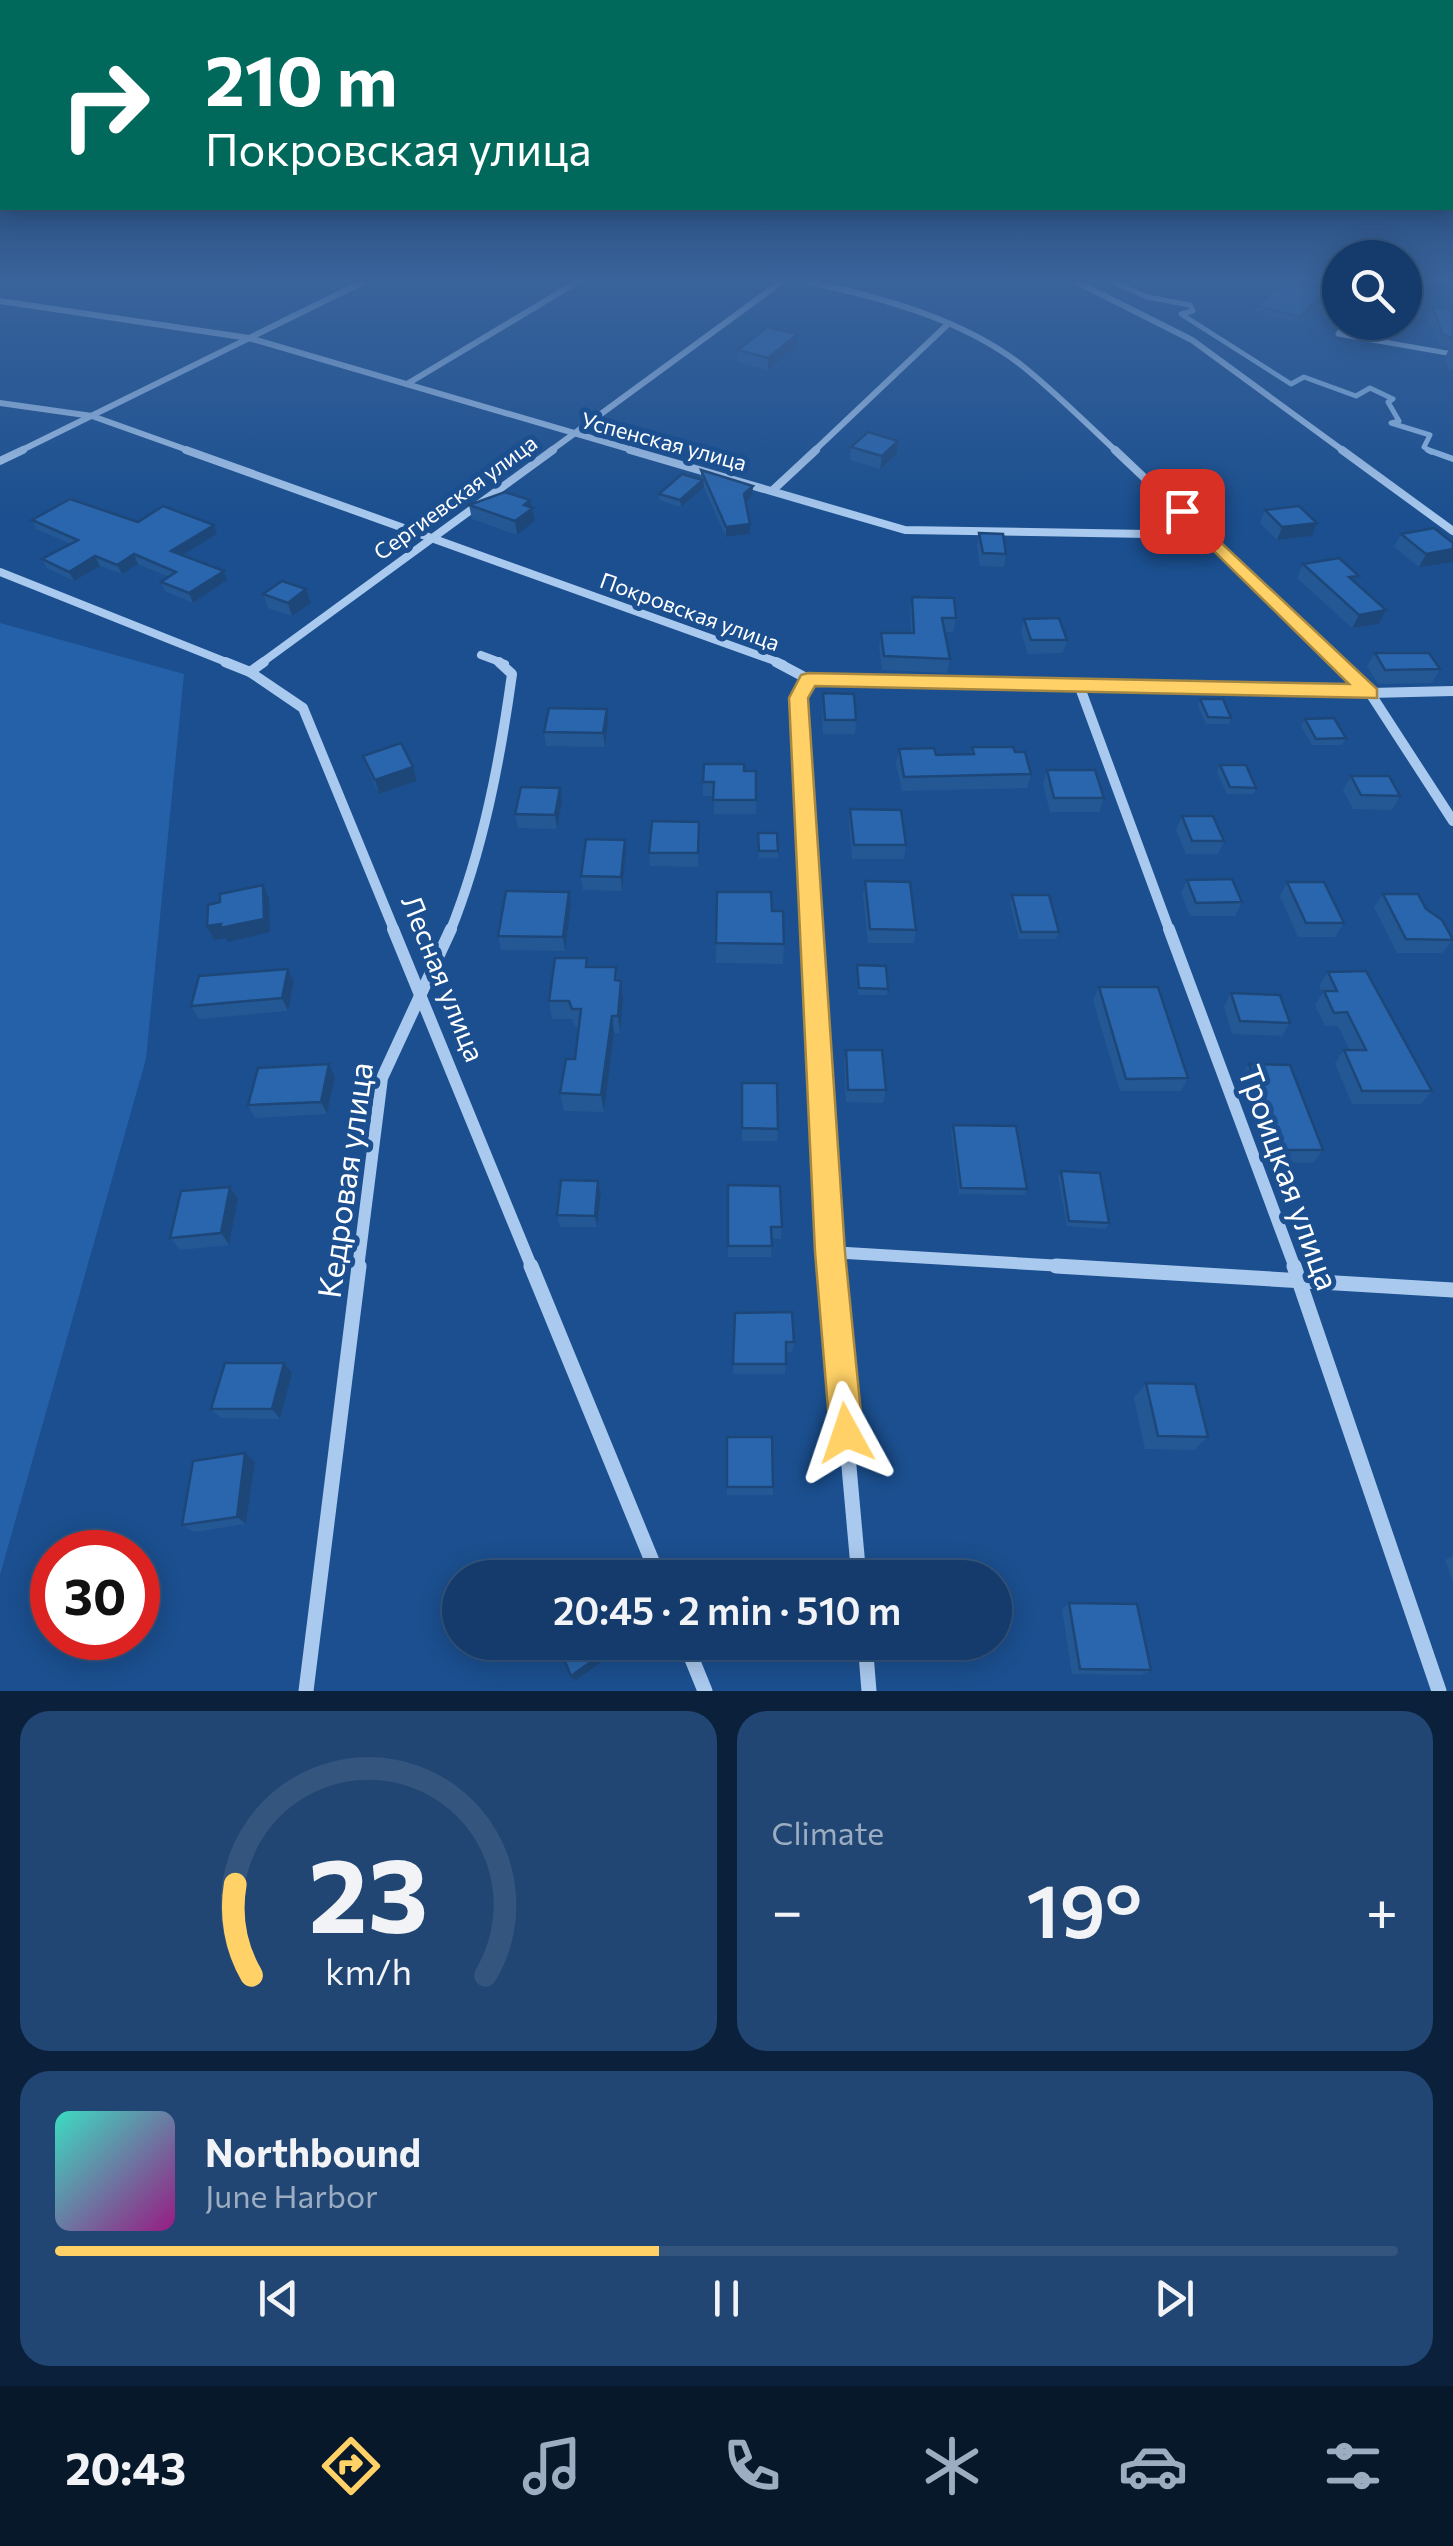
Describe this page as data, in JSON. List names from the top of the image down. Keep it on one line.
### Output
{"streets":{"street":["Успенская улица","Сергиевская улица","Покровская улица","Лесная улица","Троицкая улица","Кедровая улица"]},"crossings":[["Успенская улица","Сергиевская улица"],["Сергиевская улица","Покровская улица"],["Сергиевская улица","Лесная улица"],["Покровская улица","Троицкая улица"],["Лесная улица","Кедровая улица"]],"page":{"turn":["210 m","Покровская улица"],"limit":"30","trip":"20:45 · 2 min · 510 m","tile":"Climate","heat":["−","19°","+"],"song":["Northbound","June Harbor"],"tabs":"20:43","gauge":["23","km/h"]}}
